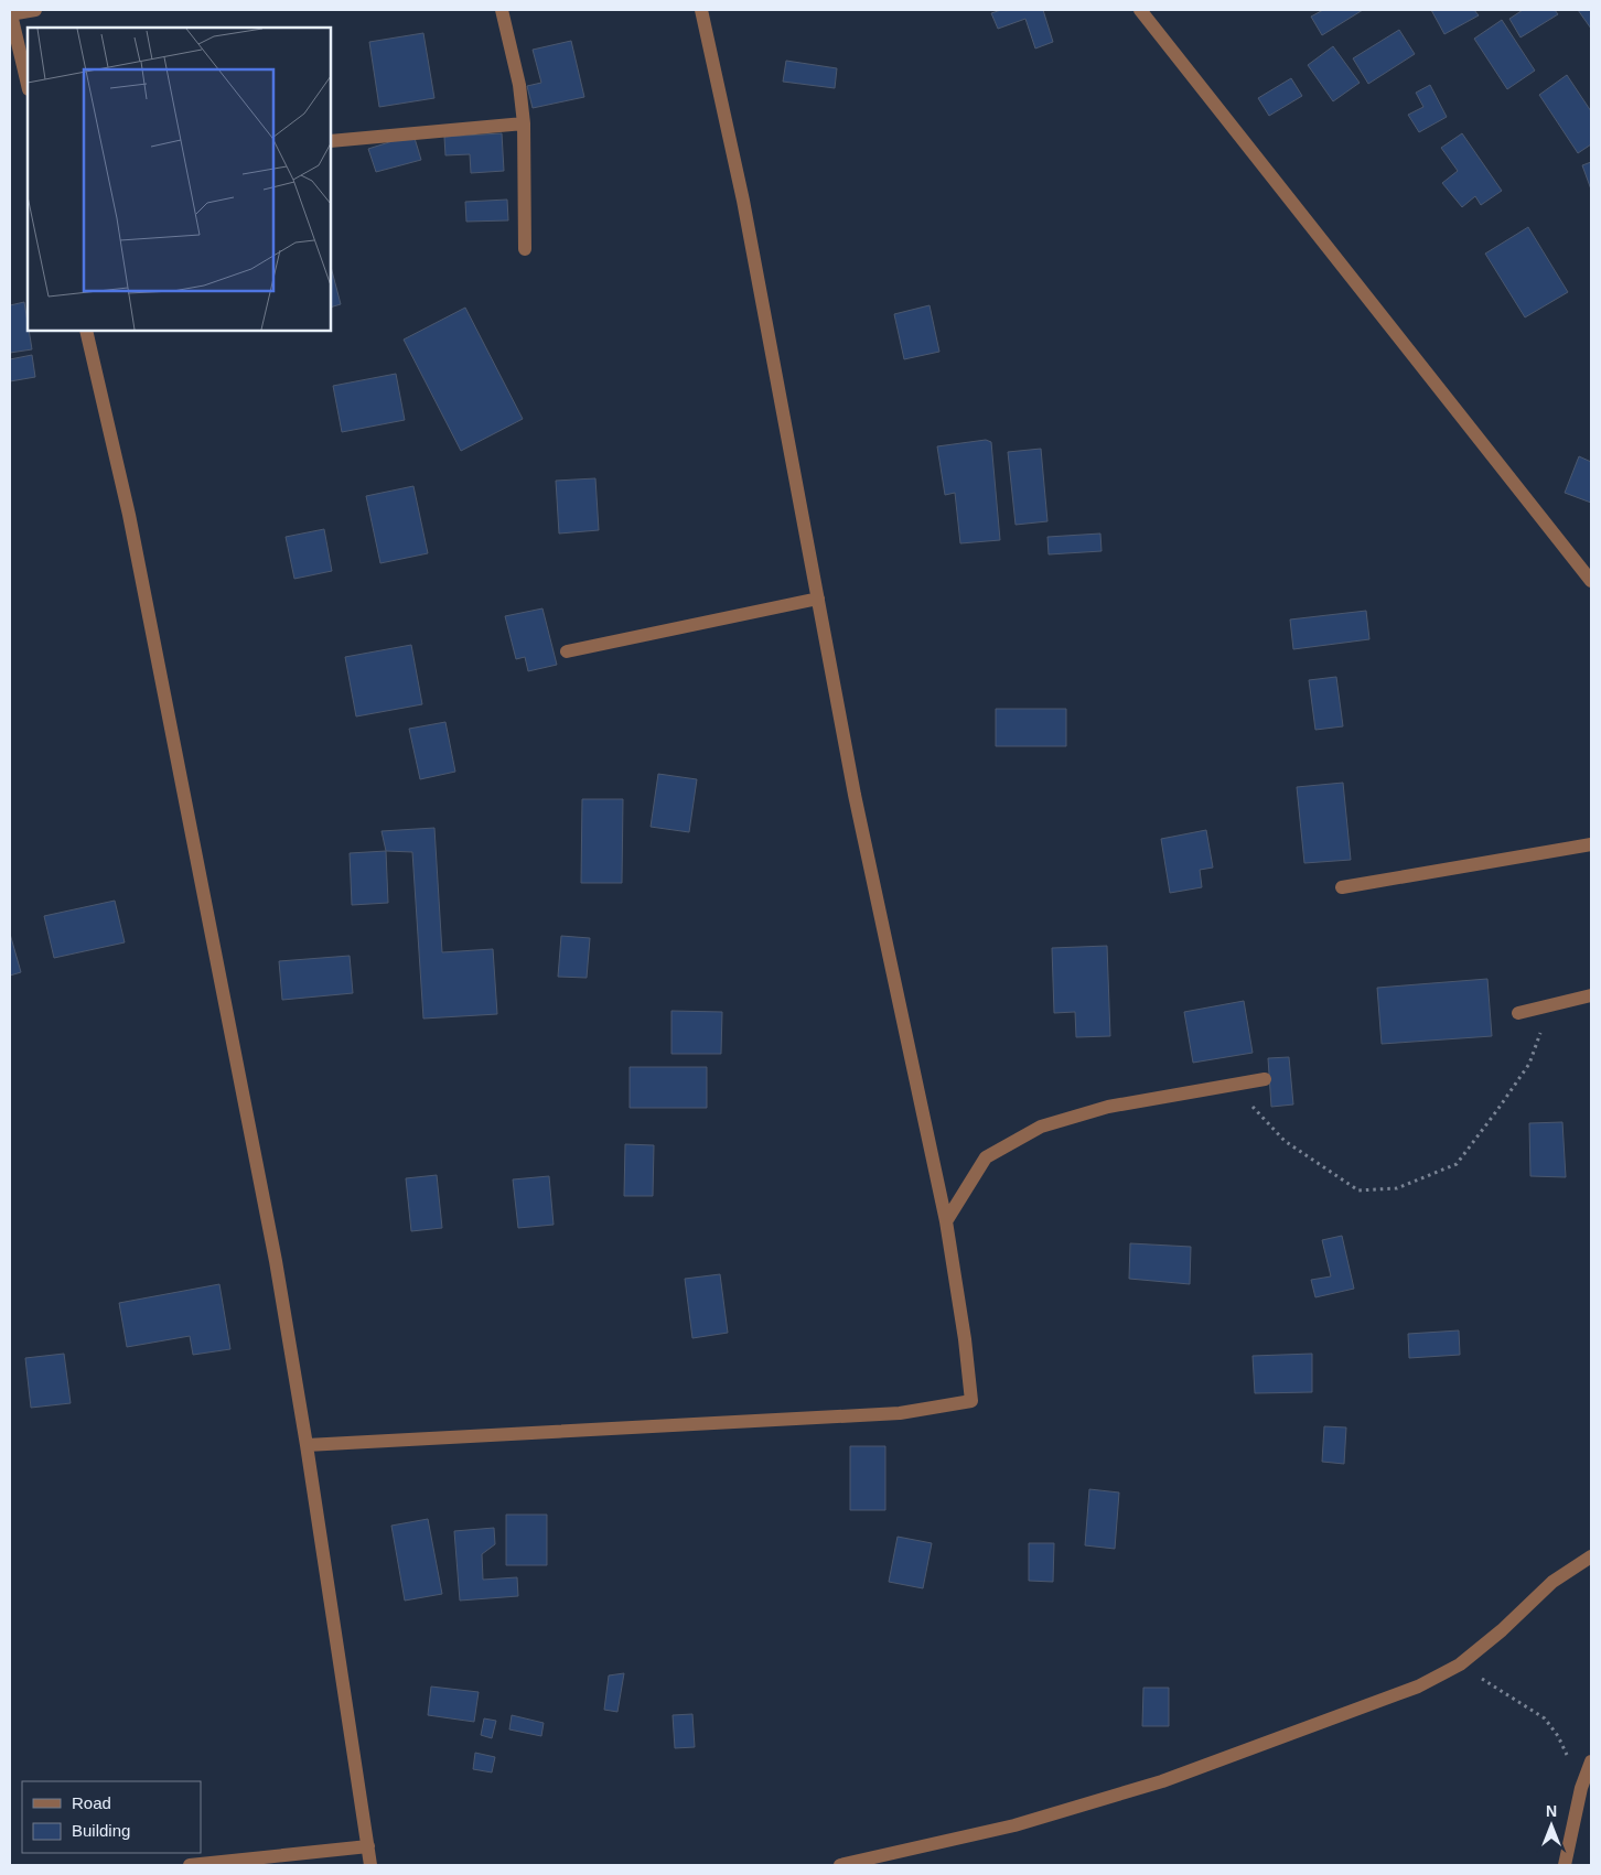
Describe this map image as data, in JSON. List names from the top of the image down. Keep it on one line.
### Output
{"legend":["Road","Building"],"north":"top"}
